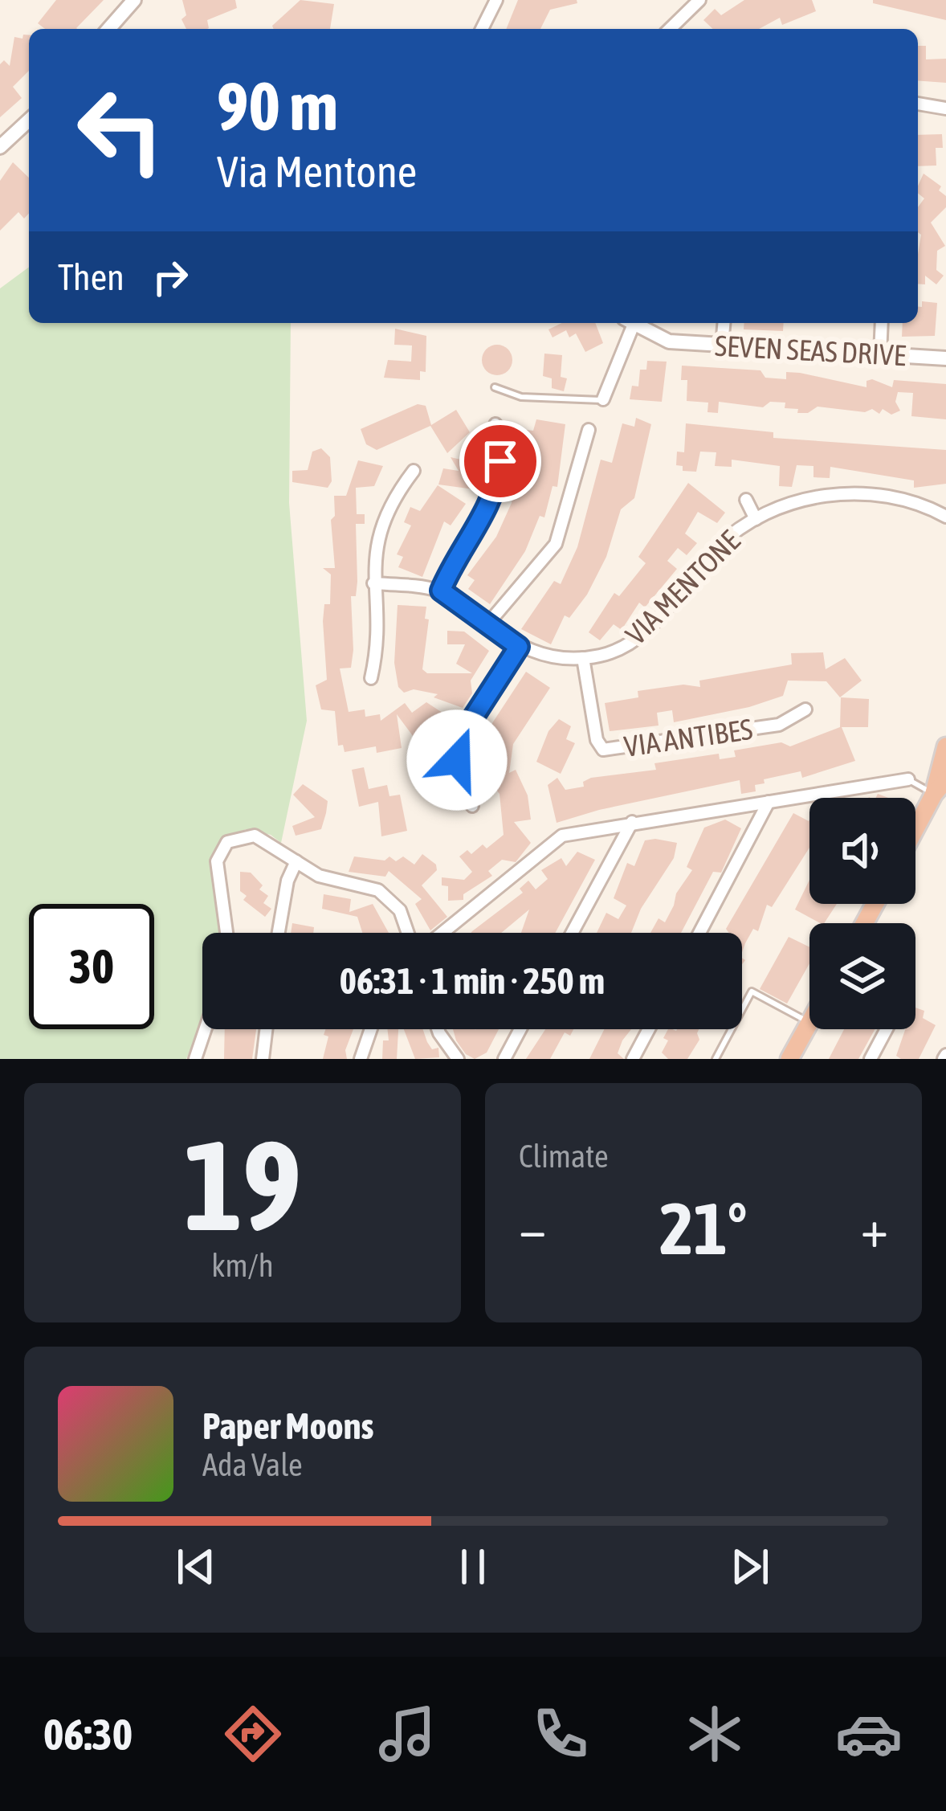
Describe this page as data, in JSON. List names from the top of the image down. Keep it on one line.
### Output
{"streets":{"street":["SEVEN SEAS DRIVE","VIA MENTONE","VIA ANTIBES"]},"crossings":[["VIA MENTONE","VIA ANTIBES"]],"page":{"turn":["90 m","Via Mentone"],"then":"Then","limit":"30","trip":"06:31 · 1 min · 250 m","tile":[["19","km/h"],"Climate"],"heat":["−","21°","+"],"song":["Paper Moons","Ada Vale"],"tabs":"06:30"}}
